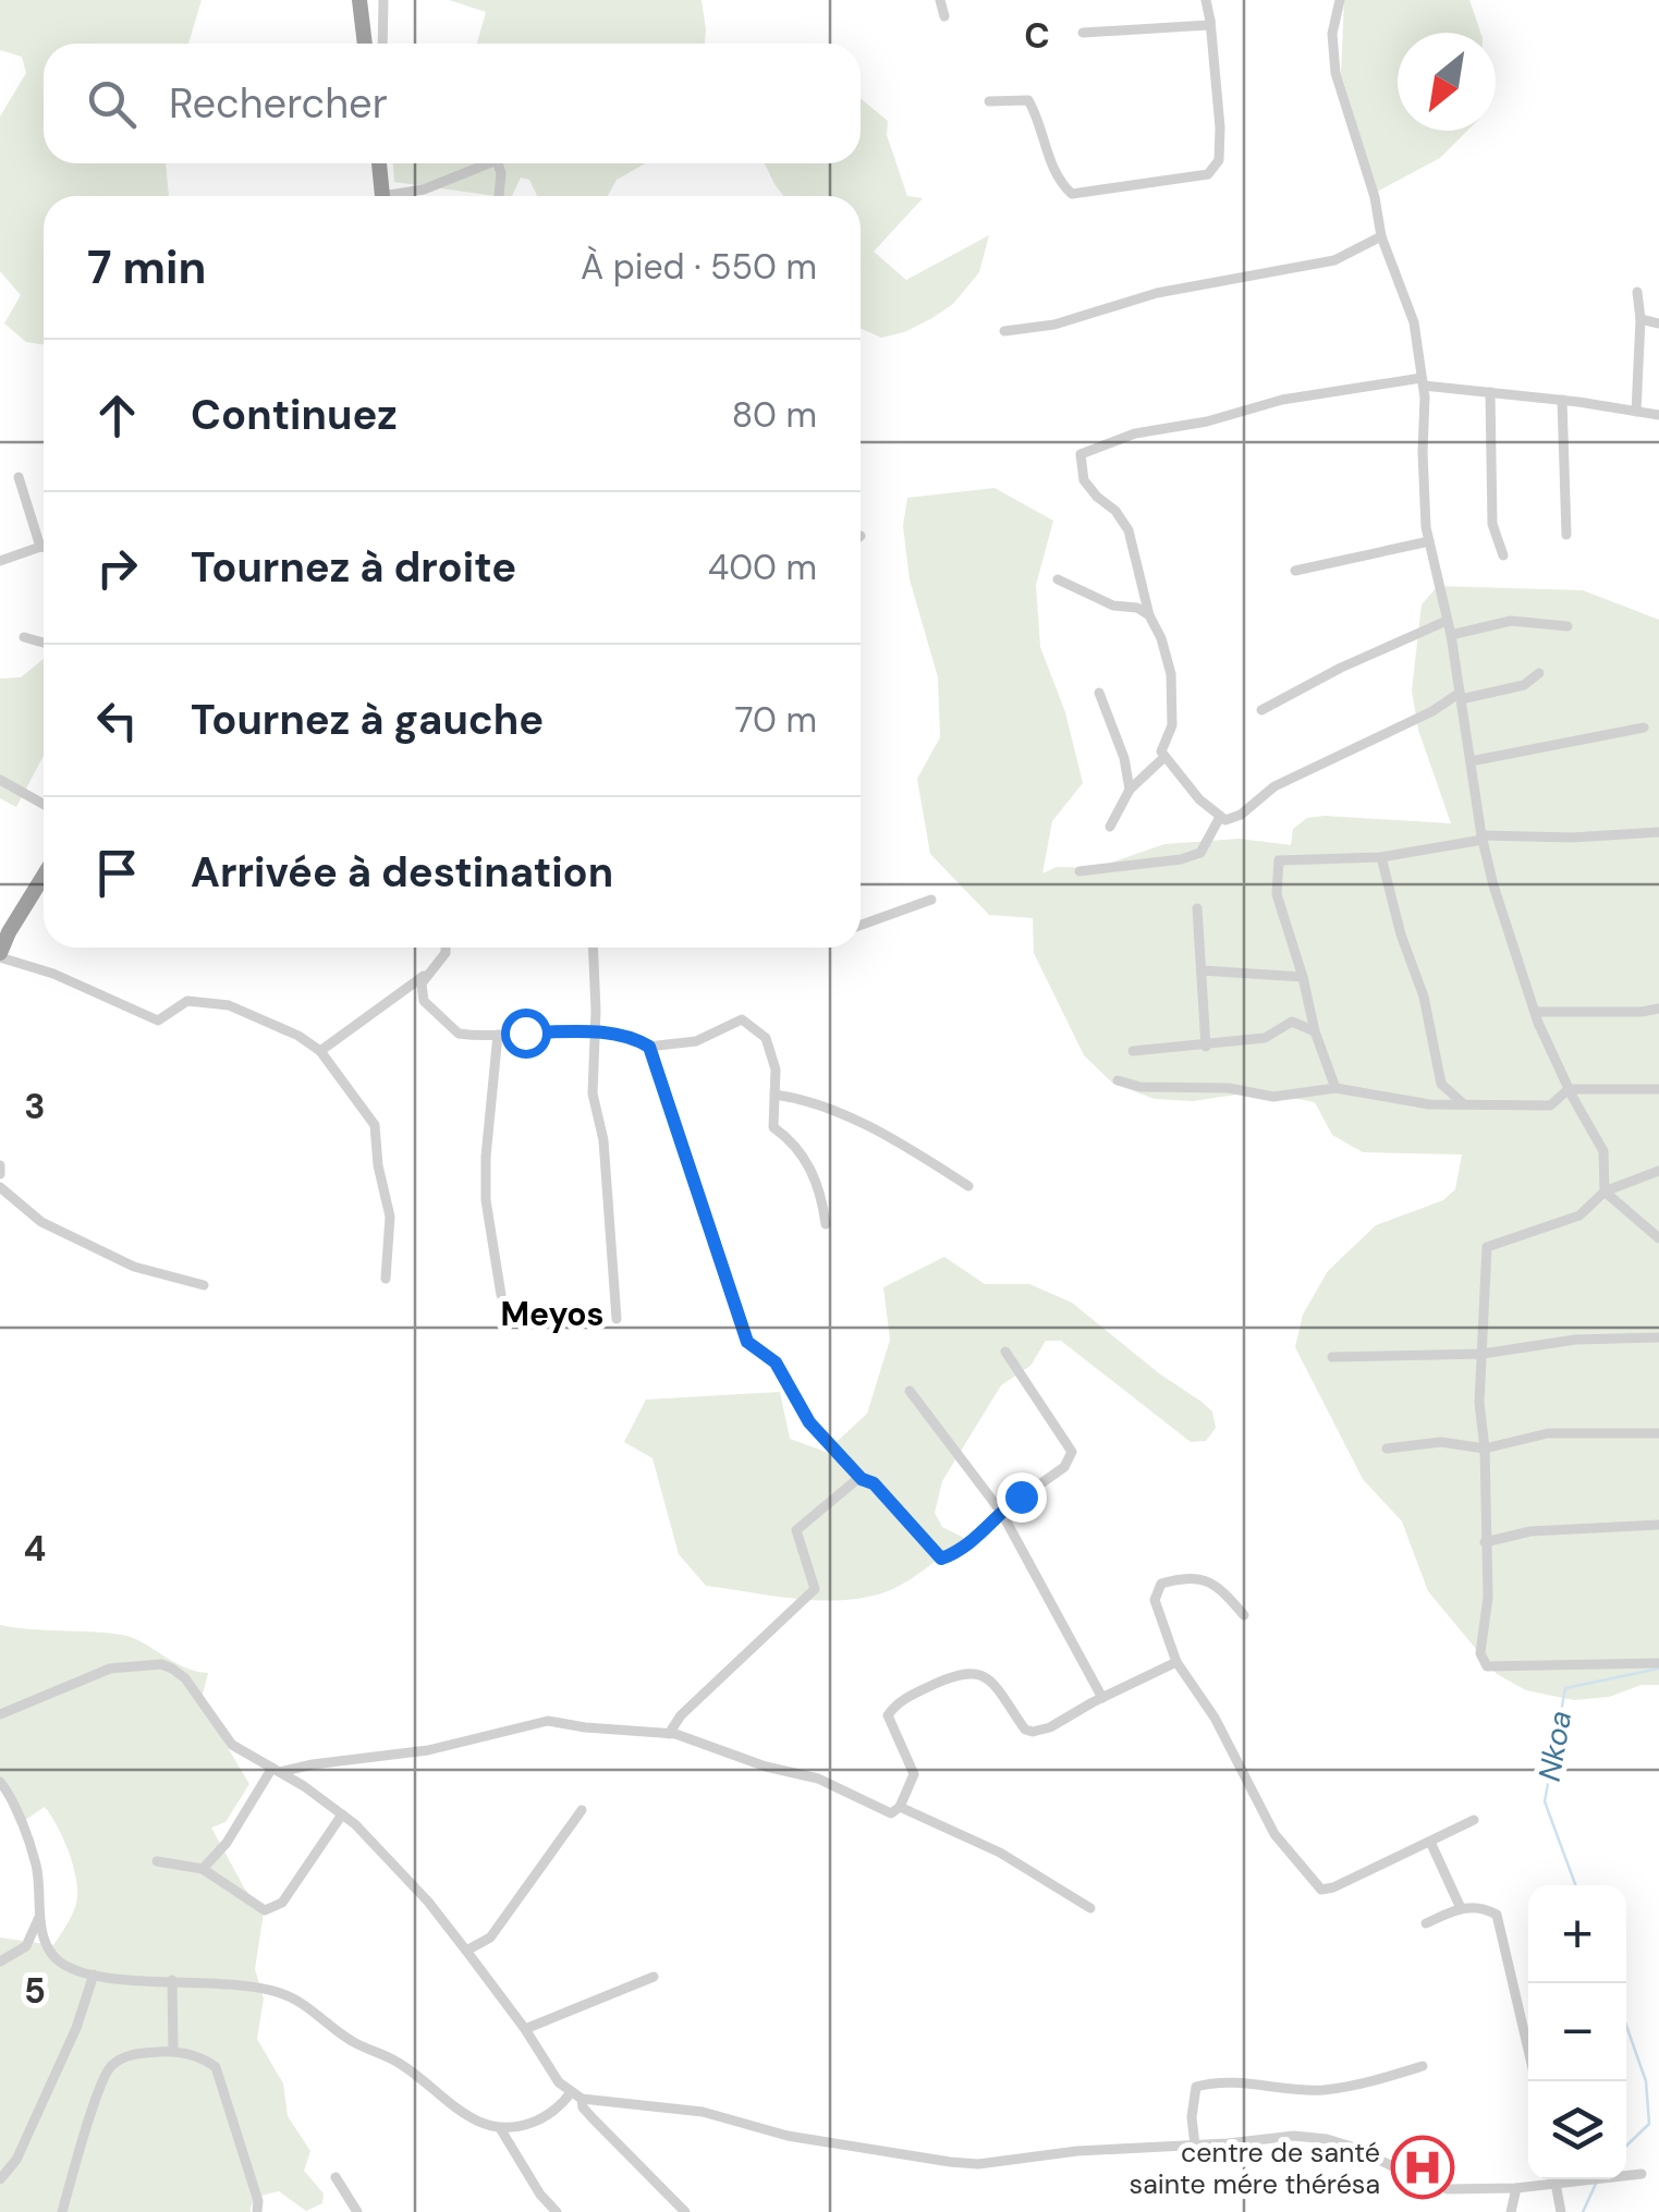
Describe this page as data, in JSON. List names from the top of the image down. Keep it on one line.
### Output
{"districts":["Meyos"],"water":["Nkoa"],"places":{"hospital":["centre de santé sainte mére thérésa"]},"north":"bottom left","page":{"search":"Rechercher","heading":["7 min","À pied · 550 m"],"list":[["Continuez","80 m"],["Tournez à droite","400 m"],["Tournez à gauche","70 m"],"Arrivée à destination"],"map_buttons":["+","−"]},"grid":{"columns":["C"],"rows":["3","4","5"]}}
